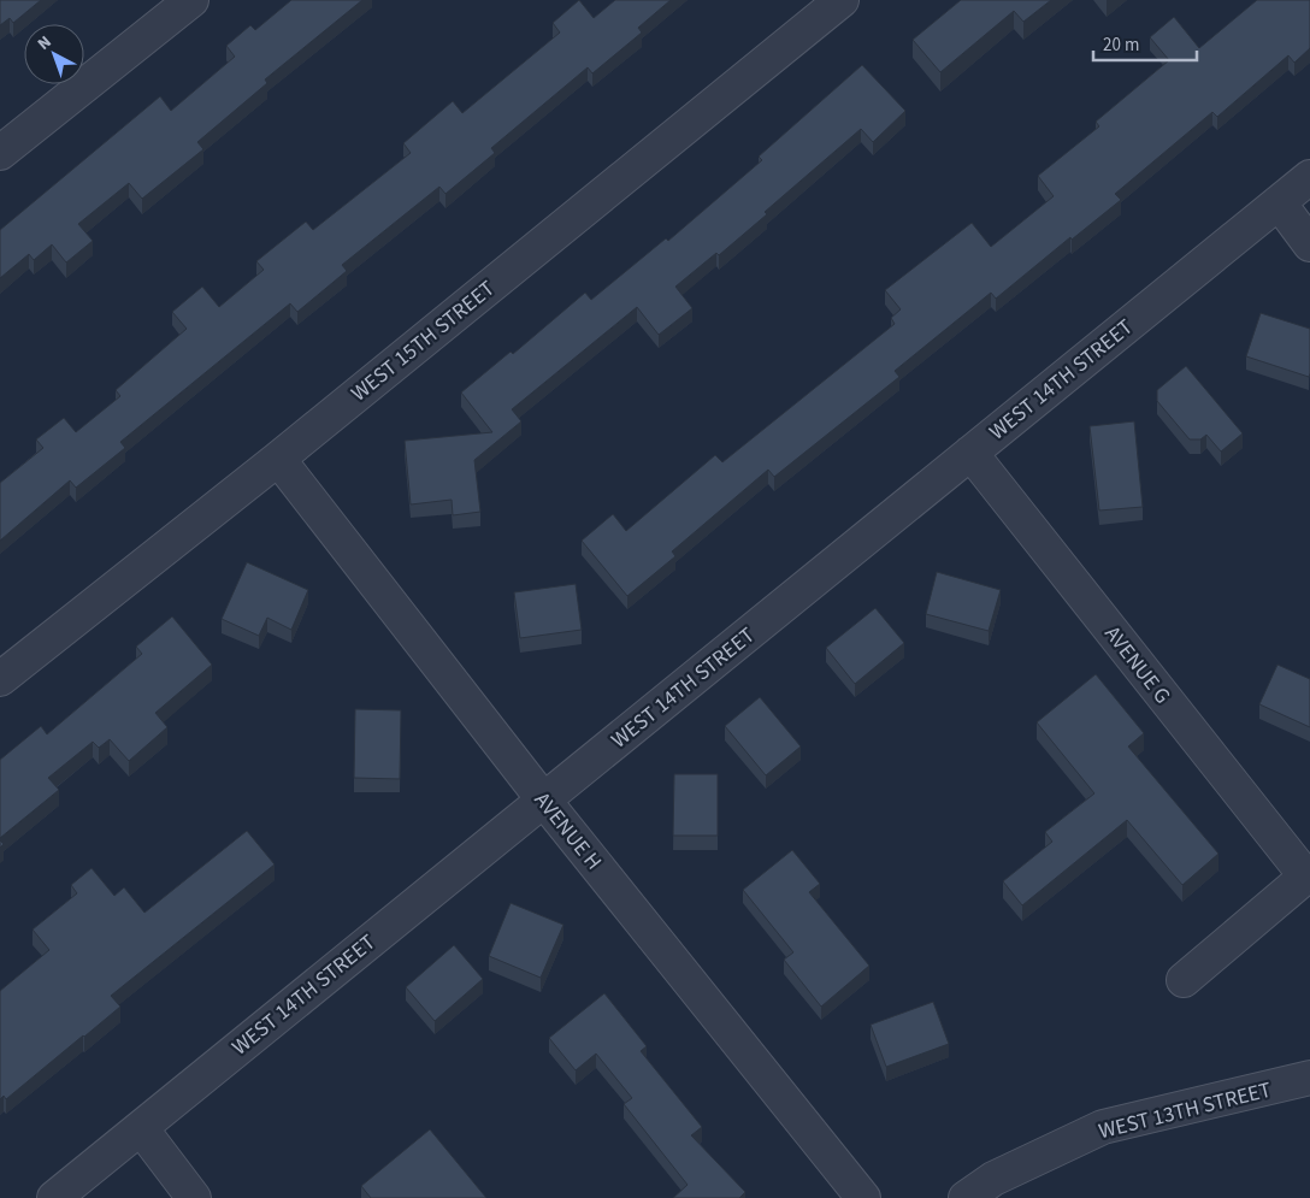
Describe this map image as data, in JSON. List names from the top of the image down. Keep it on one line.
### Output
{"streets":{"street":["WEST 15TH STREET","WEST 14TH STREET","AVENUE G","AVENUE H","WEST 13TH STREET"]},"crossings":[["WEST 15TH STREET","AVENUE H"],["WEST 14TH STREET","AVENUE G"],["WEST 14TH STREET","AVENUE H"]],"scale_bar":"20 m","north":"top left"}
